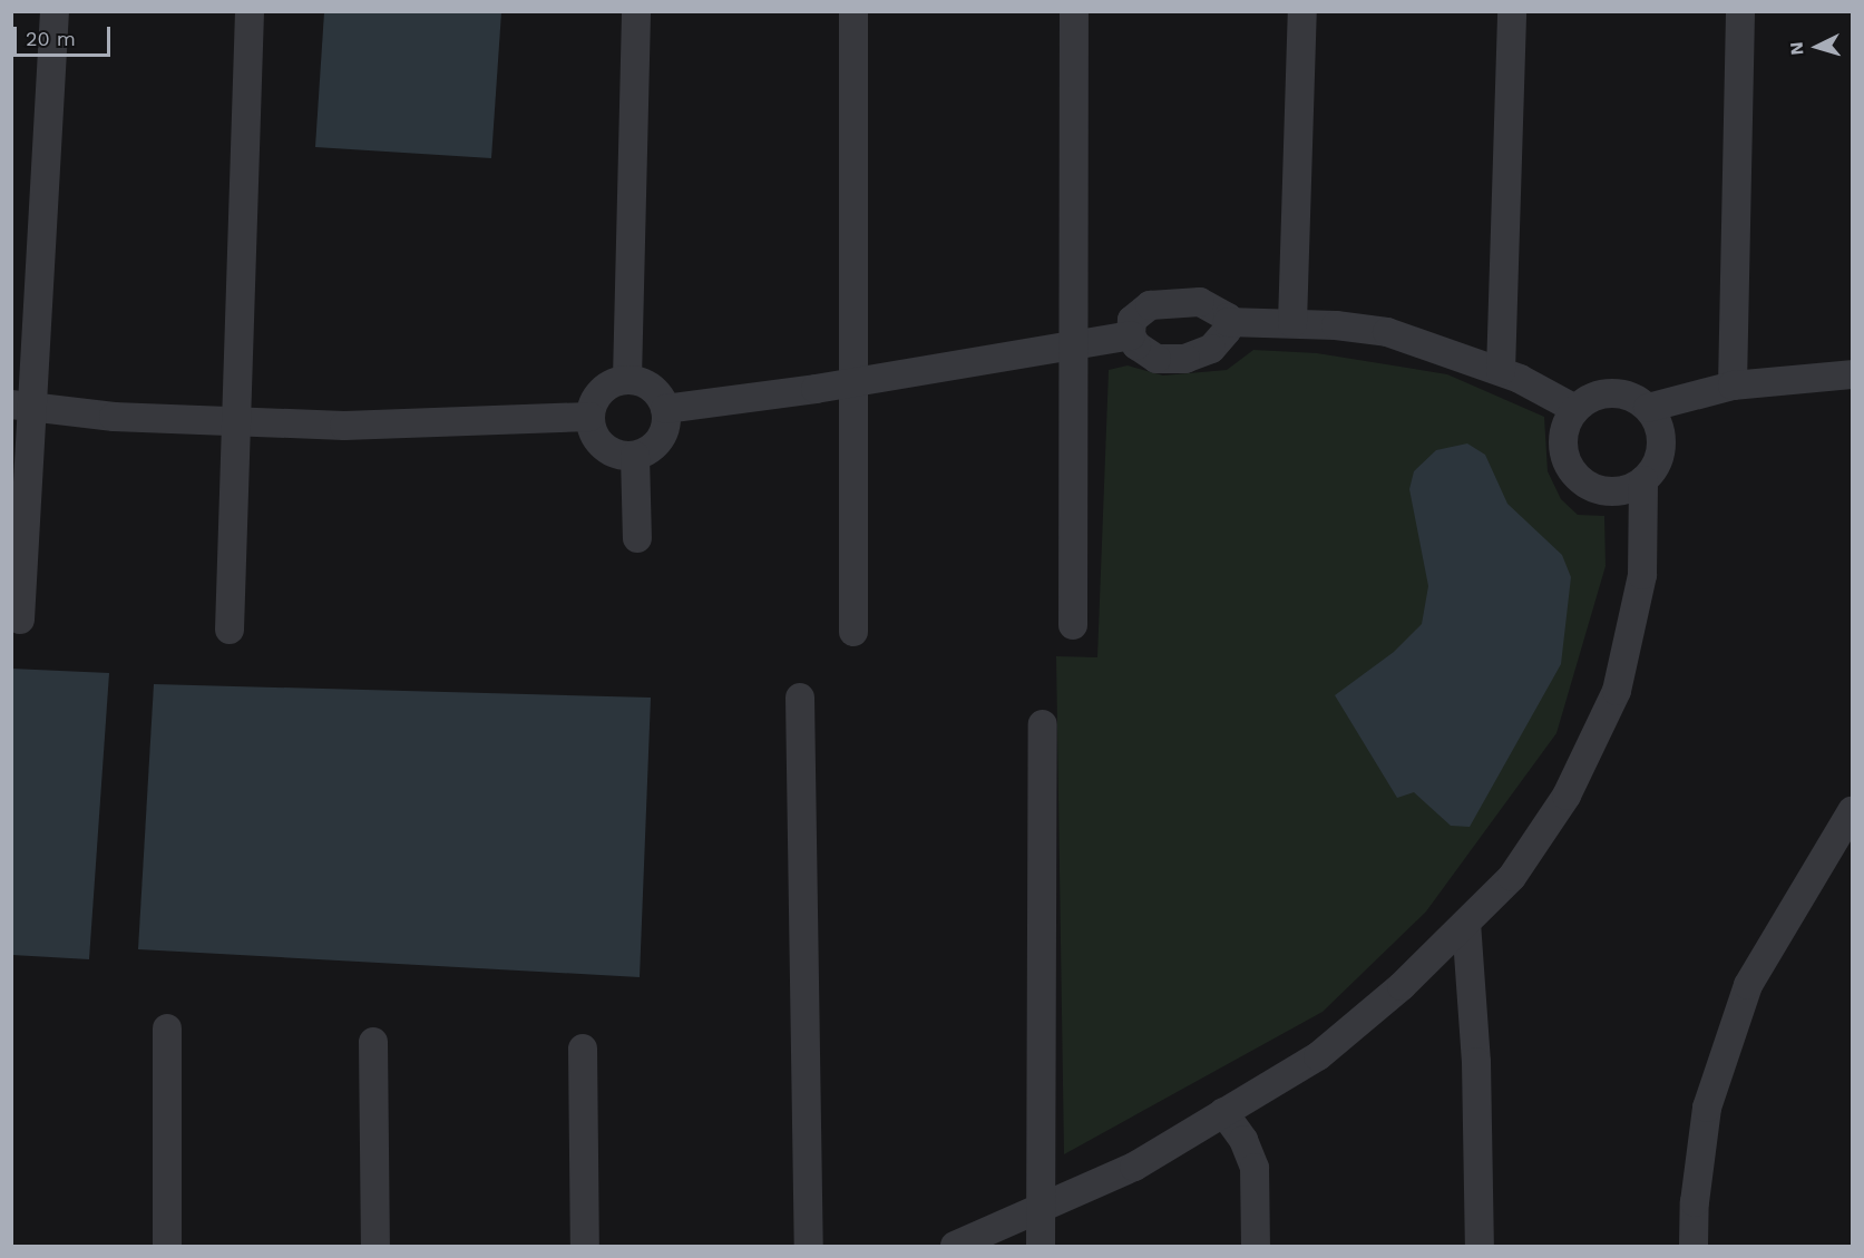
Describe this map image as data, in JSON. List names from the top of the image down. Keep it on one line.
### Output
{"scale_bar":"20 m","north":"left"}
